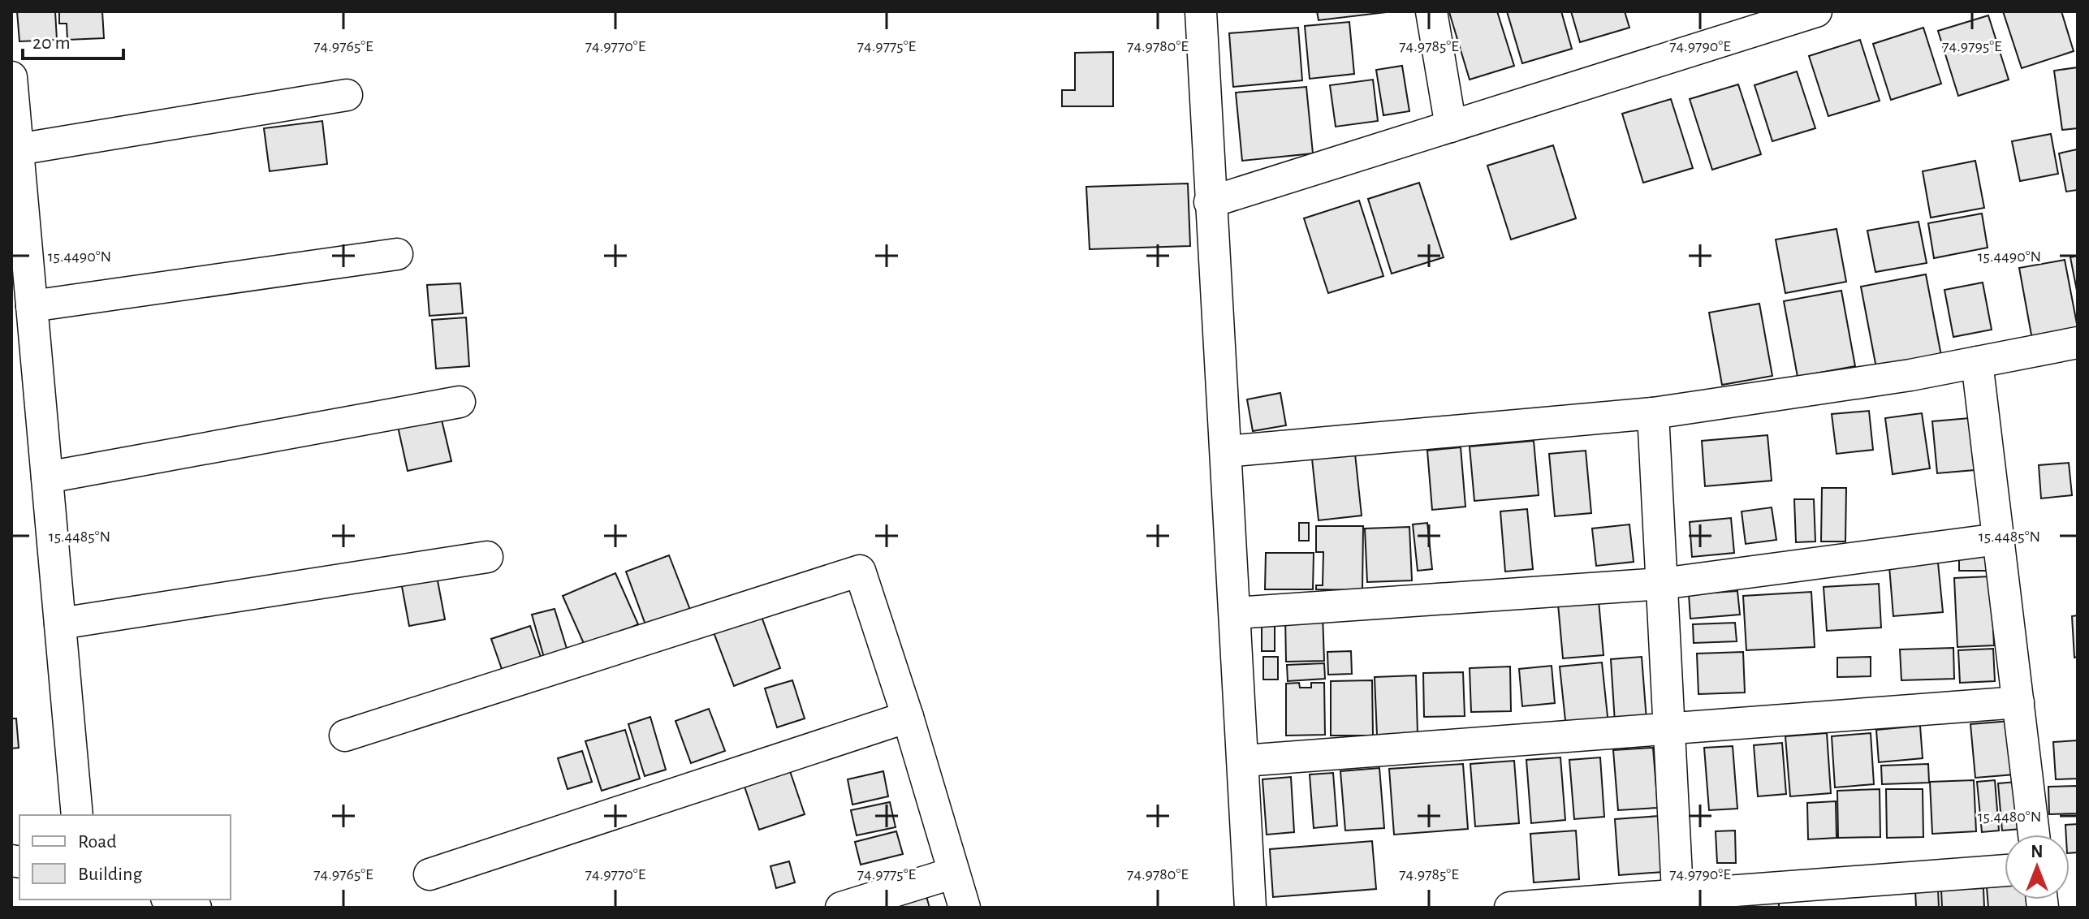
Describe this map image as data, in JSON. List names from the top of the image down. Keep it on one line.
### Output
{"legend":["Road","Building"],"scale_bar":"20 m","north":"top","coordinates":["74.9765°E","74.9770°E","74.9775°E","74.9780°E","74.9785°E","74.9790°E","74.9795°E","15.4490°N","15.4485°N","15.4480°N"]}
